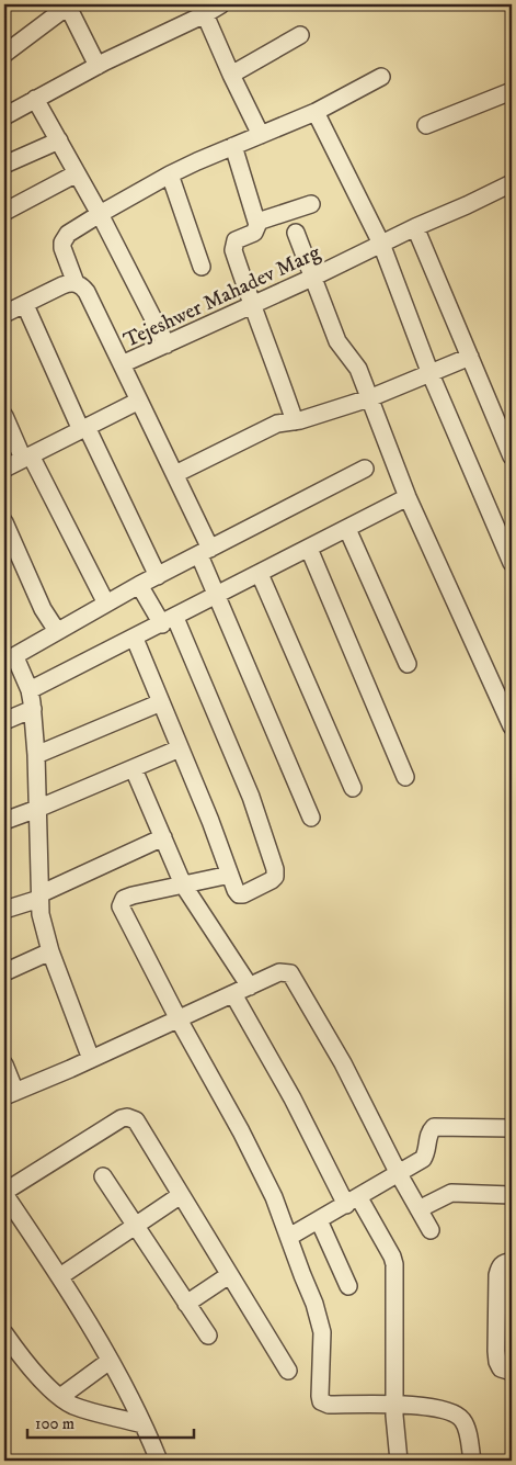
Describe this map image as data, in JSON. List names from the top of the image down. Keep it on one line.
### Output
{"streets":{"street":["Tejeshwer Mahadev Marg"]},"scale_bar":"100 m"}
